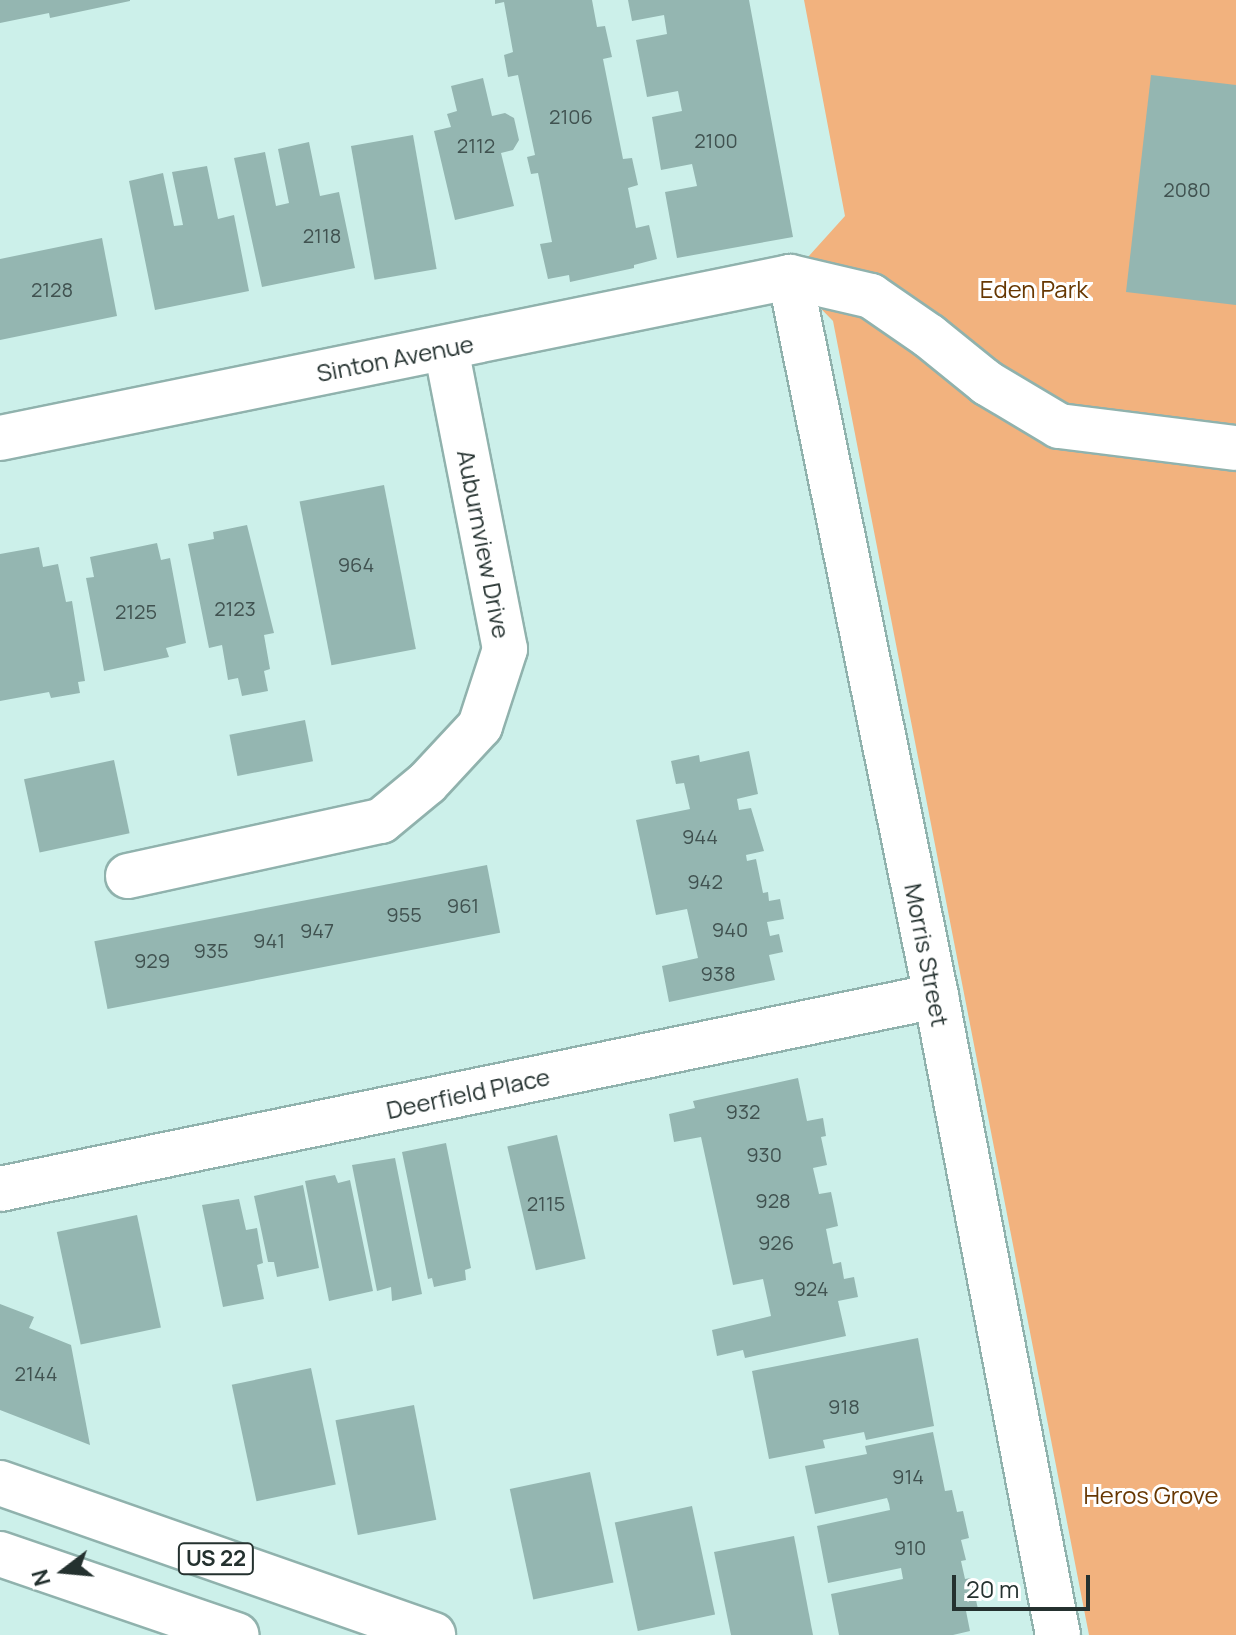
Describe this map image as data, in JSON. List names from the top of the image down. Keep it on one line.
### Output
{"streets":{"street":["Sinton Avenue","Auburnview Drive","Morris Street","Deerfield Place","US 22"]},"crossings":[["Sinton Avenue","Auburnview Drive"],["Sinton Avenue","Morris Street"],["Morris Street","Deerfield Place"]],"parks":["Eden Park","Heros Grove"],"house_numbers":["2106","2100","2112","2080","2118","2128","964","2123","2125","944","942","961","955","940","947","941","935","929","938","932","930","928","2115","926","924","2144","918","914","910"],"scale_bar":"20 m","north":"left"}
